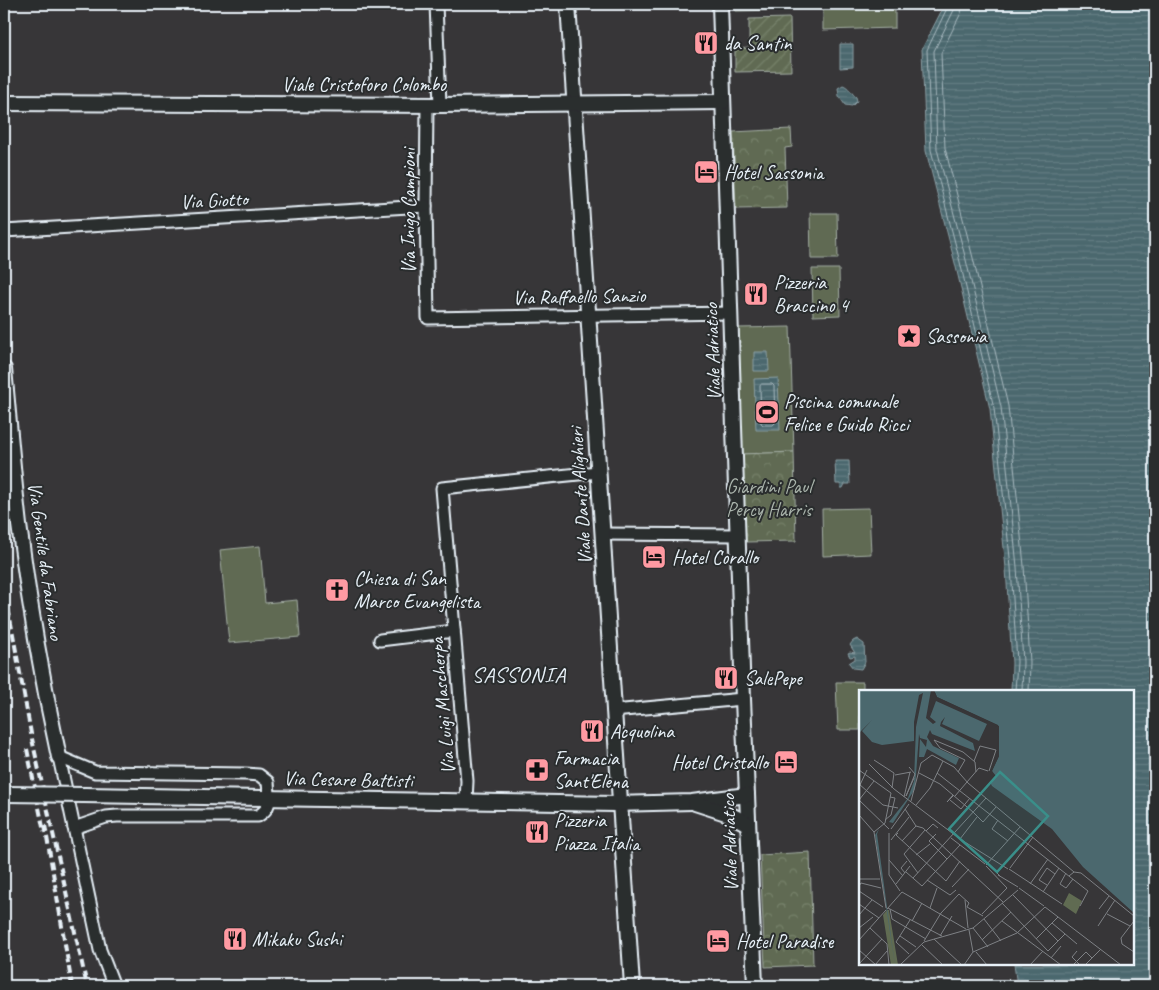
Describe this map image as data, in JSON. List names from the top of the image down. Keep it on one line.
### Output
{"streets":{"street":["Viale Cristoforo Colombo","Via Giotto","Via Inigo Campioni","Via Raffaello Sanzio","Viale Adriatico","Viale Dante Alighieri","Via Gentile da Fabriano","Via Luigi Mascherpa","Via Cesare Battisti"]},"crossings":[["Viale Cristoforo Colombo","Via Inigo Campioni"],["Viale Cristoforo Colombo","Viale Adriatico"],["Viale Cristoforo Colombo","Viale Dante Alighieri"],["Via Giotto","Via Inigo Campioni"],["Via Inigo Campioni","Via Raffaello Sanzio"],["Via Raffaello Sanzio","Viale Adriatico"],["Via Raffaello Sanzio","Viale Dante Alighieri"],["Viale Adriatico","Via Cesare Battisti"],["Viale Dante Alighieri","Via Luigi Mascherpa"],["Viale Dante Alighieri","Via Cesare Battisti"],["Via Luigi Mascherpa","Via Cesare Battisti"]],"districts":["SASSONIA"],"parks":["Giardini Paul Percy Harris"],"places":{"restaurant":["da Santin","Pizzeria Braccino 4","SalePepe","Acquolina","Pizzeria Piazza Italia","Mikaku Sushi"],"hotel":["Hotel Sassonia","Hotel Corallo","Hotel Cristallo","Hotel Paradise"],"place":["Sassonia"],"sports":["Piscina comunale Felice e Guido Ricci"],"church":["Chiesa di San Marco Evangelista"],"pharmacy":["Farmacia Sant'Elena"]}}
